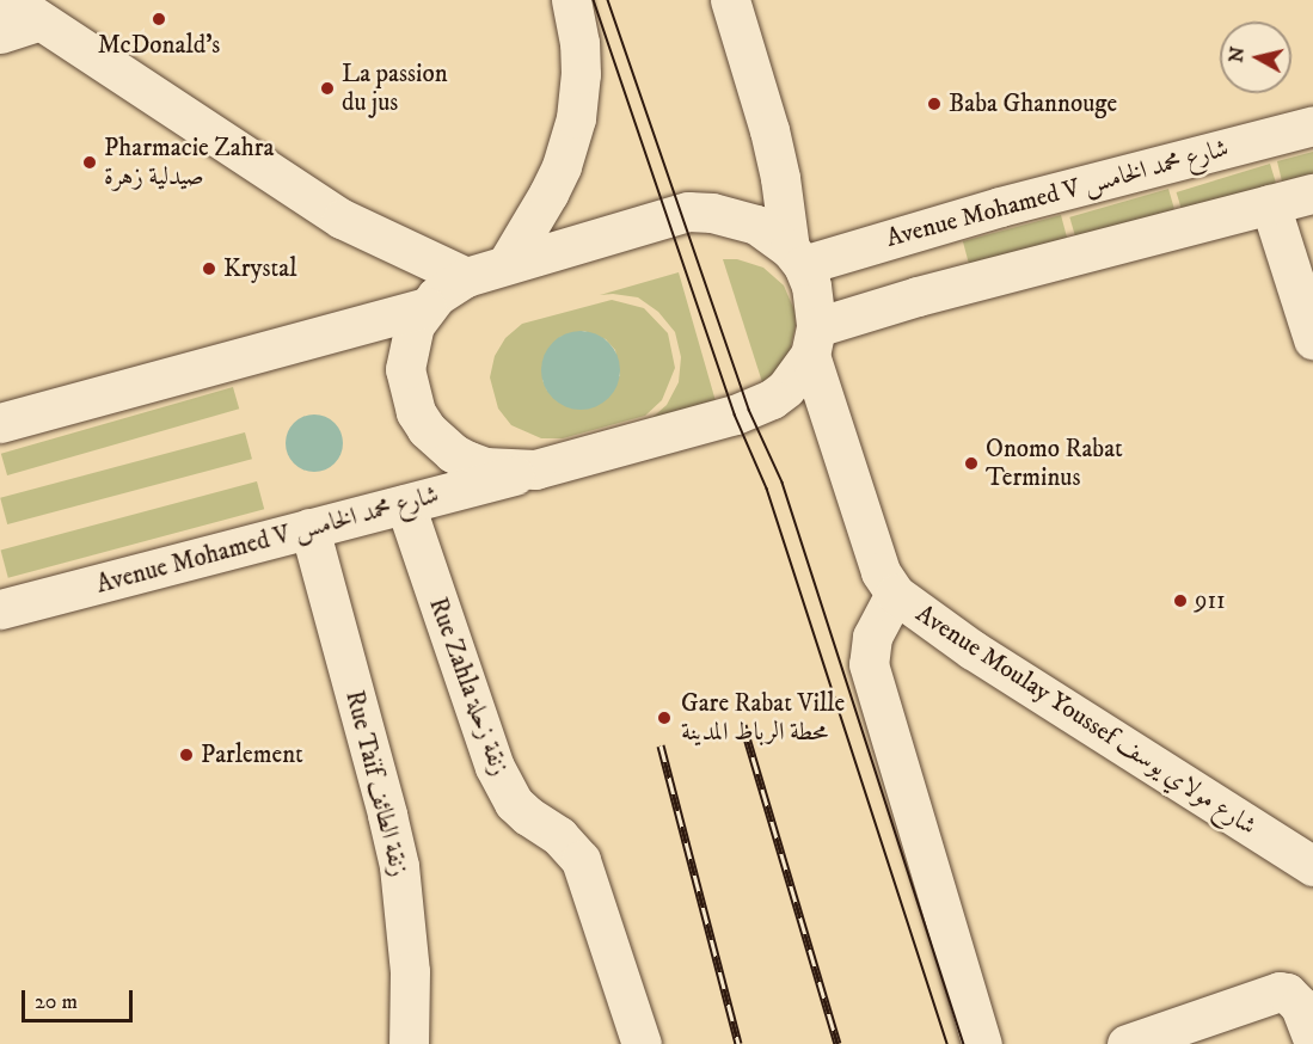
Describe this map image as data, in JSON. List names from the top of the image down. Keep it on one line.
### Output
{"streets":{"street":["Avenue Mohamed V شارع محمد الخامس","Rue Zahla زنقة زحلة","Avenue Moulay Youssef شارع مولاي يوسف","Rue Taïf زنقة الطائف"]},"crossings":[["Avenue Mohamed V شارع محمد الخامس","Rue Zahla زنقة زحلة"],["Avenue Mohamed V شارع محمد الخامس","Avenue Moulay Youssef شارع مولاي يوسف"],["Avenue Mohamed V شارع محمد الخامس","Rue Taïf زنقة الطائف"]],"places":["McDonald's","La passion du jus","Baba Ghannouge","Pharmacie Zahra صيدلية زهرة","Krystal","Onomo Rabat Terminus","911","Gare Rabat Ville محطة الرباط المدينة","Parlement"],"scale_bar":"20 m","north":"left"}
